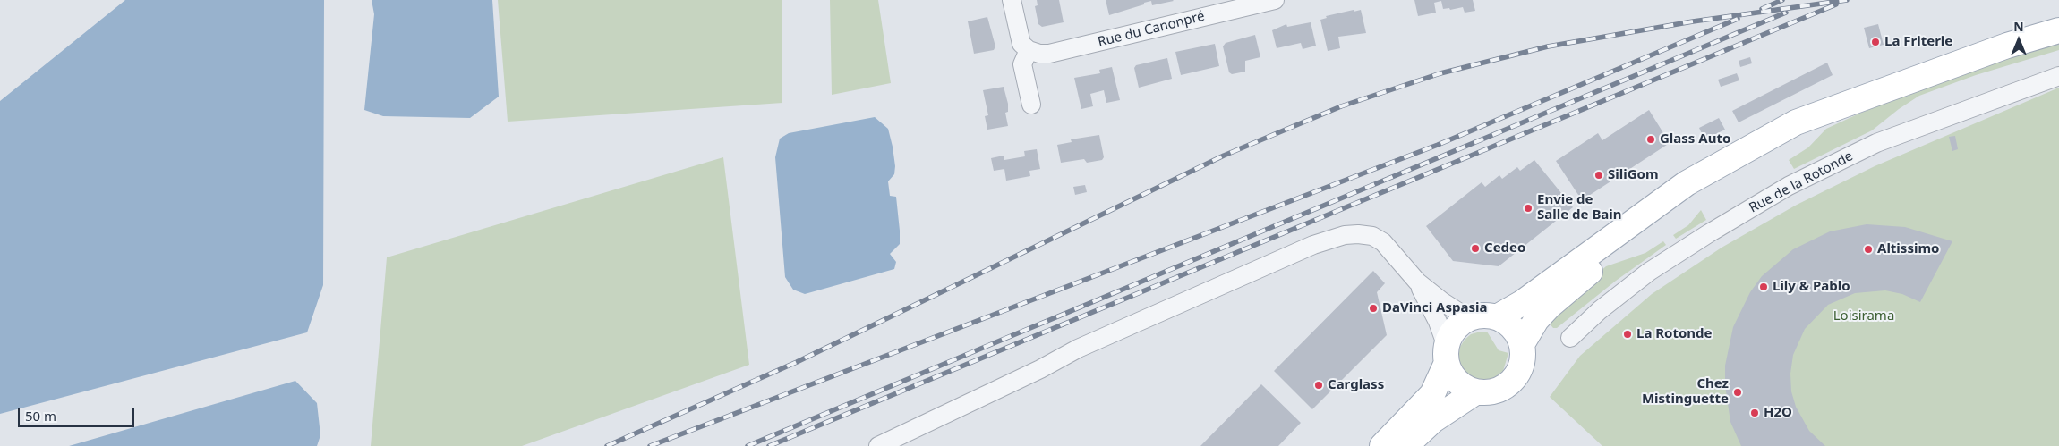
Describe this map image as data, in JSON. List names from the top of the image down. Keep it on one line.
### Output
{"streets":{"street":["Rue du Canonpré","Rue de la Rotonde"]},"parks":["Loisirama"],"places":["La Friterie","Glass Auto","SiliGom","Envie de Salle de Bain","Cedeo","Altissimo","Lily & Pablo","DaVinci Aspasia","La Rotonde","Carglass","Chez Mistinguette","H2O"],"scale_bar":"50 m","north":"top"}
